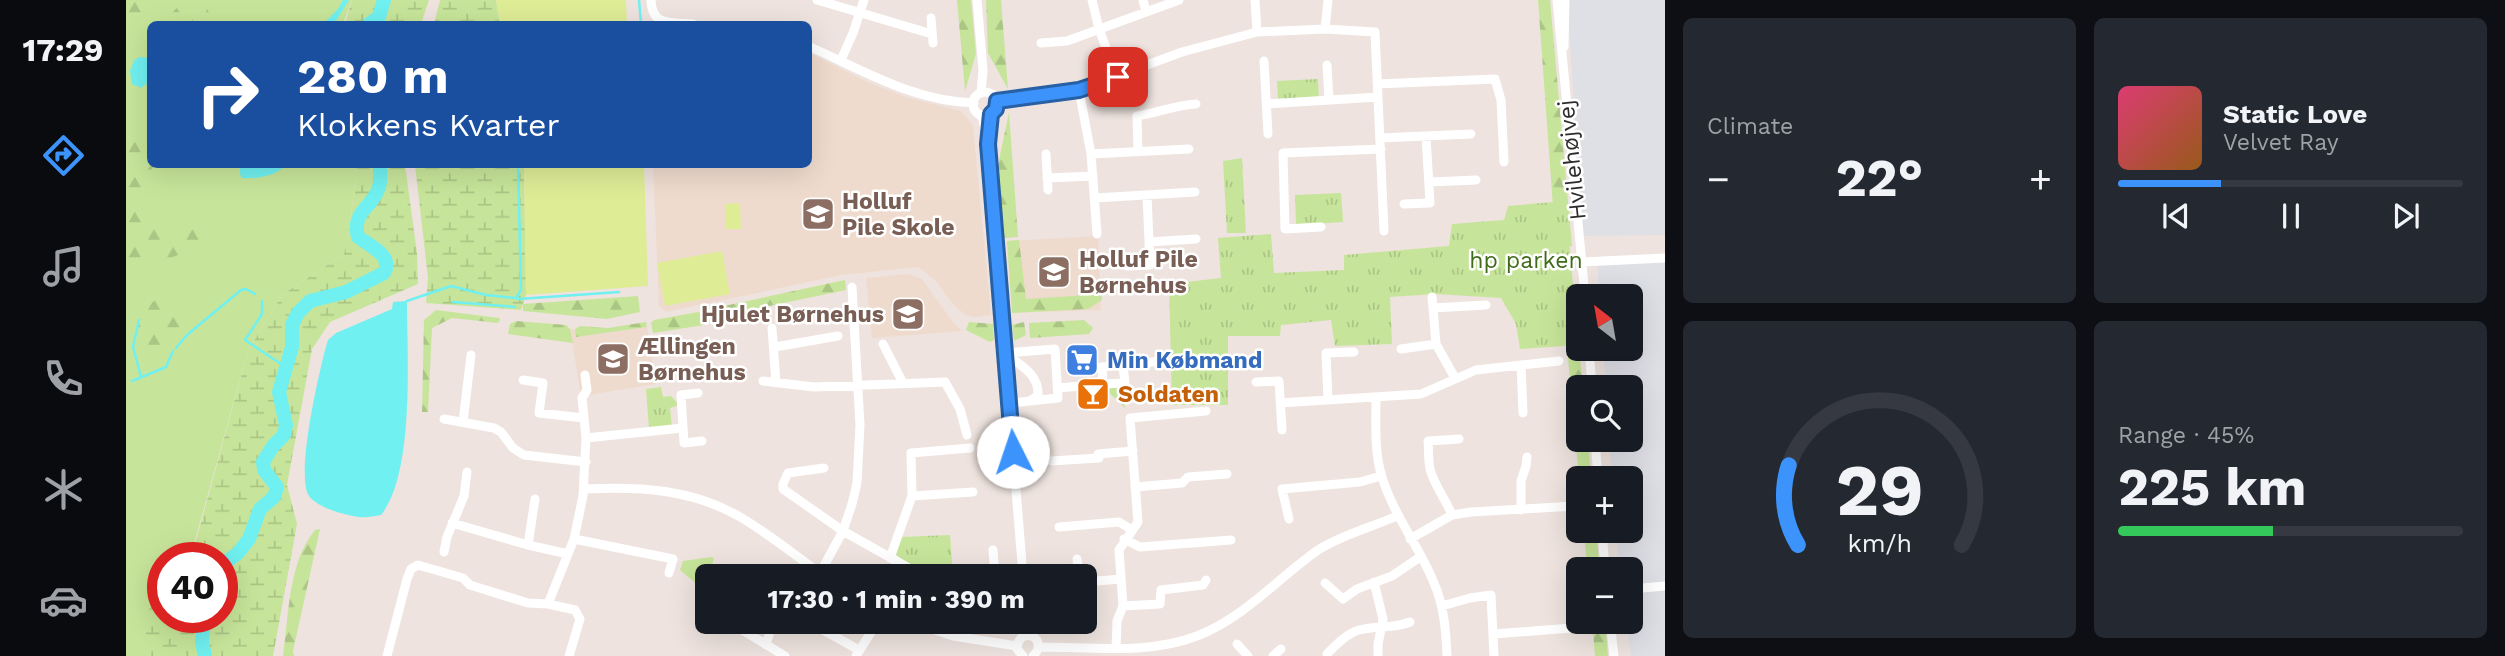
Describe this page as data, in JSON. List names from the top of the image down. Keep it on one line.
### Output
{"streets":{"street":["Hvilehøjvej"]},"parks":["hp parken"],"places":{"school or university":["Holluf Pile Skole","Holluf Pile Børnehus","Hjulet Børnehus","Ællingen Børnehus"],"supermarket":["Min Købmand"],"bar":["Soldaten"]},"north":"top left","page":{"tabs":"17:29","tile":["Climate",["Range · 45%","225 km"]],"turn":["280 m","Klokkens Kvarter"],"song":["Static Love","Velvet Ray"],"heat":["−","22°","+"],"map_buttons":["+","−"],"limit":"40","trip":"17:30 · 1 min · 390 m","gauge":["29","km/h"]}}
